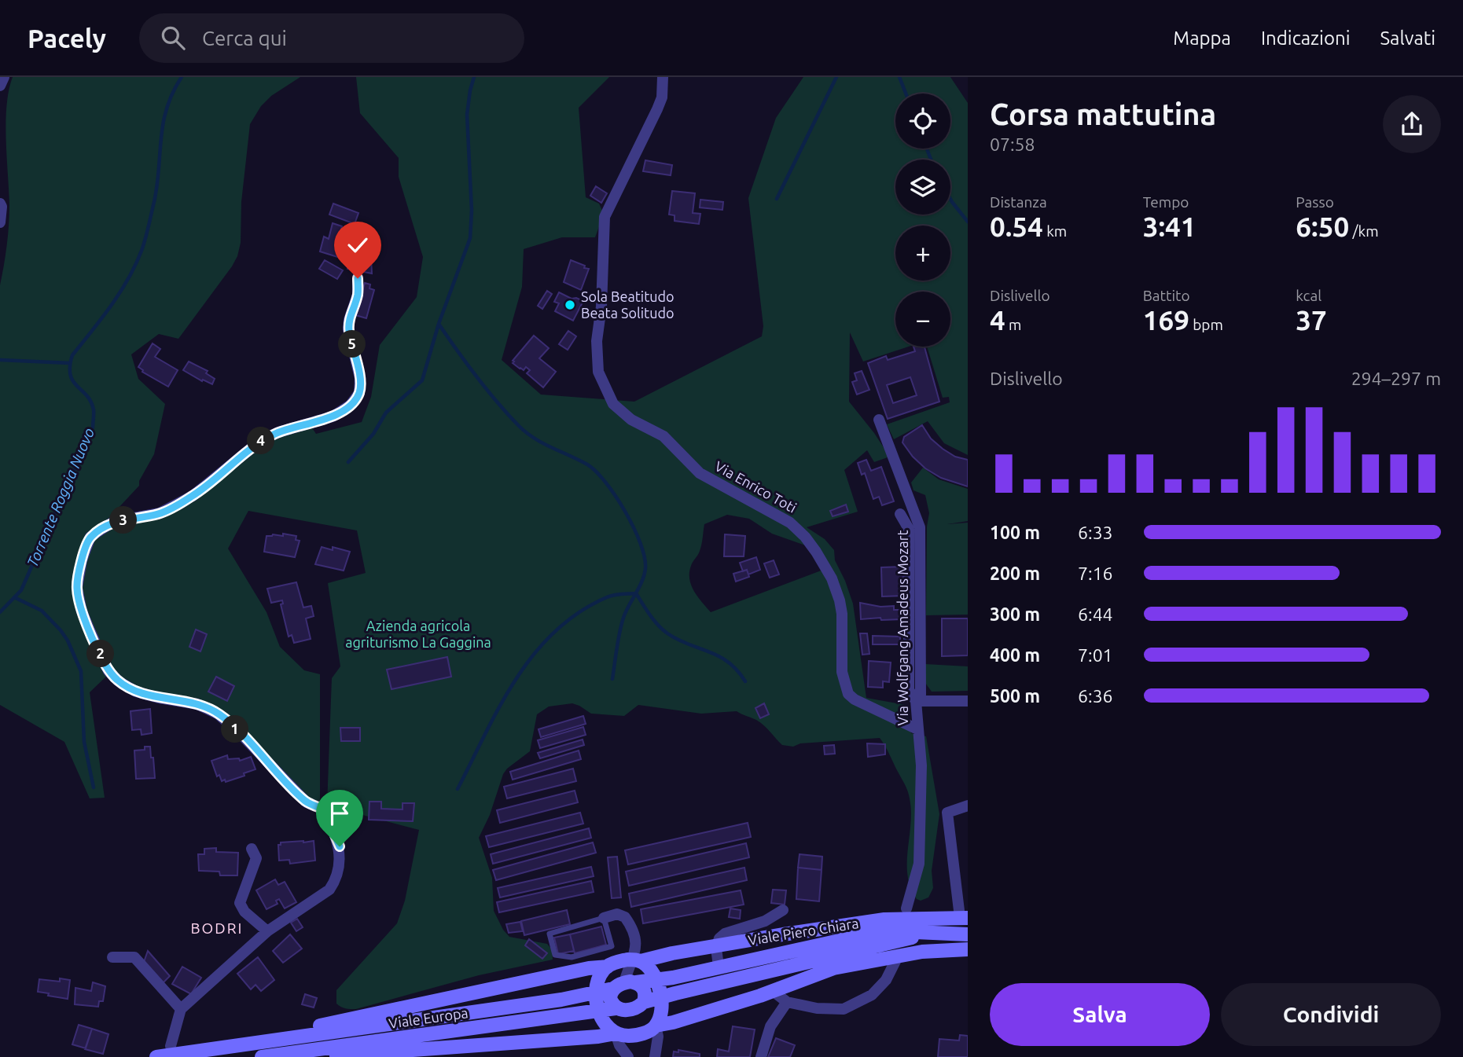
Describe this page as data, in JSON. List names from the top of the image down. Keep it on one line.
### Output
{"streets":{"street":["Via Enrico Toti","Via Wolfgang Amadeus Mozart","Viale Piero Chiara","Viale Europa"]},"crossings":[["Via Enrico Toti","Via Wolfgang Amadeus Mozart"],["Viale Piero Chiara","Viale Europa"]],"districts":["BODRI"],"water":["Torrente Roggia Nuovo"],"parks":["Azienda agricola agriturismo La Gaggina"],"places":["Sola Beatitudo Beata Solitudo"],"page":{"header":"Pacely","search":"Cerca qui","nav":["Mappa","Indicazioni","Salvati"],"heading":["Corsa mattutina","07:58"],"map_buttons":["+","−"],"stats":[["Distanza","0.54 km"],["Tempo","3:41"],["Passo","6:50 /km"],["Dislivello","4 m"],["Battito","169 bpm"],["kcal","37"]],"pins":["5","4","3","2","1"],"chart":["Dislivello","294–297 m"],"list":[{"name":"100 m","note":"6:33"},{"name":"200 m","note":"7:16"},{"name":"300 m","note":"6:44"},{"name":"400 m","note":"7:01"},{"name":"500 m","note":"6:36"}],"buttons":["Salva","Condividi"]}}
